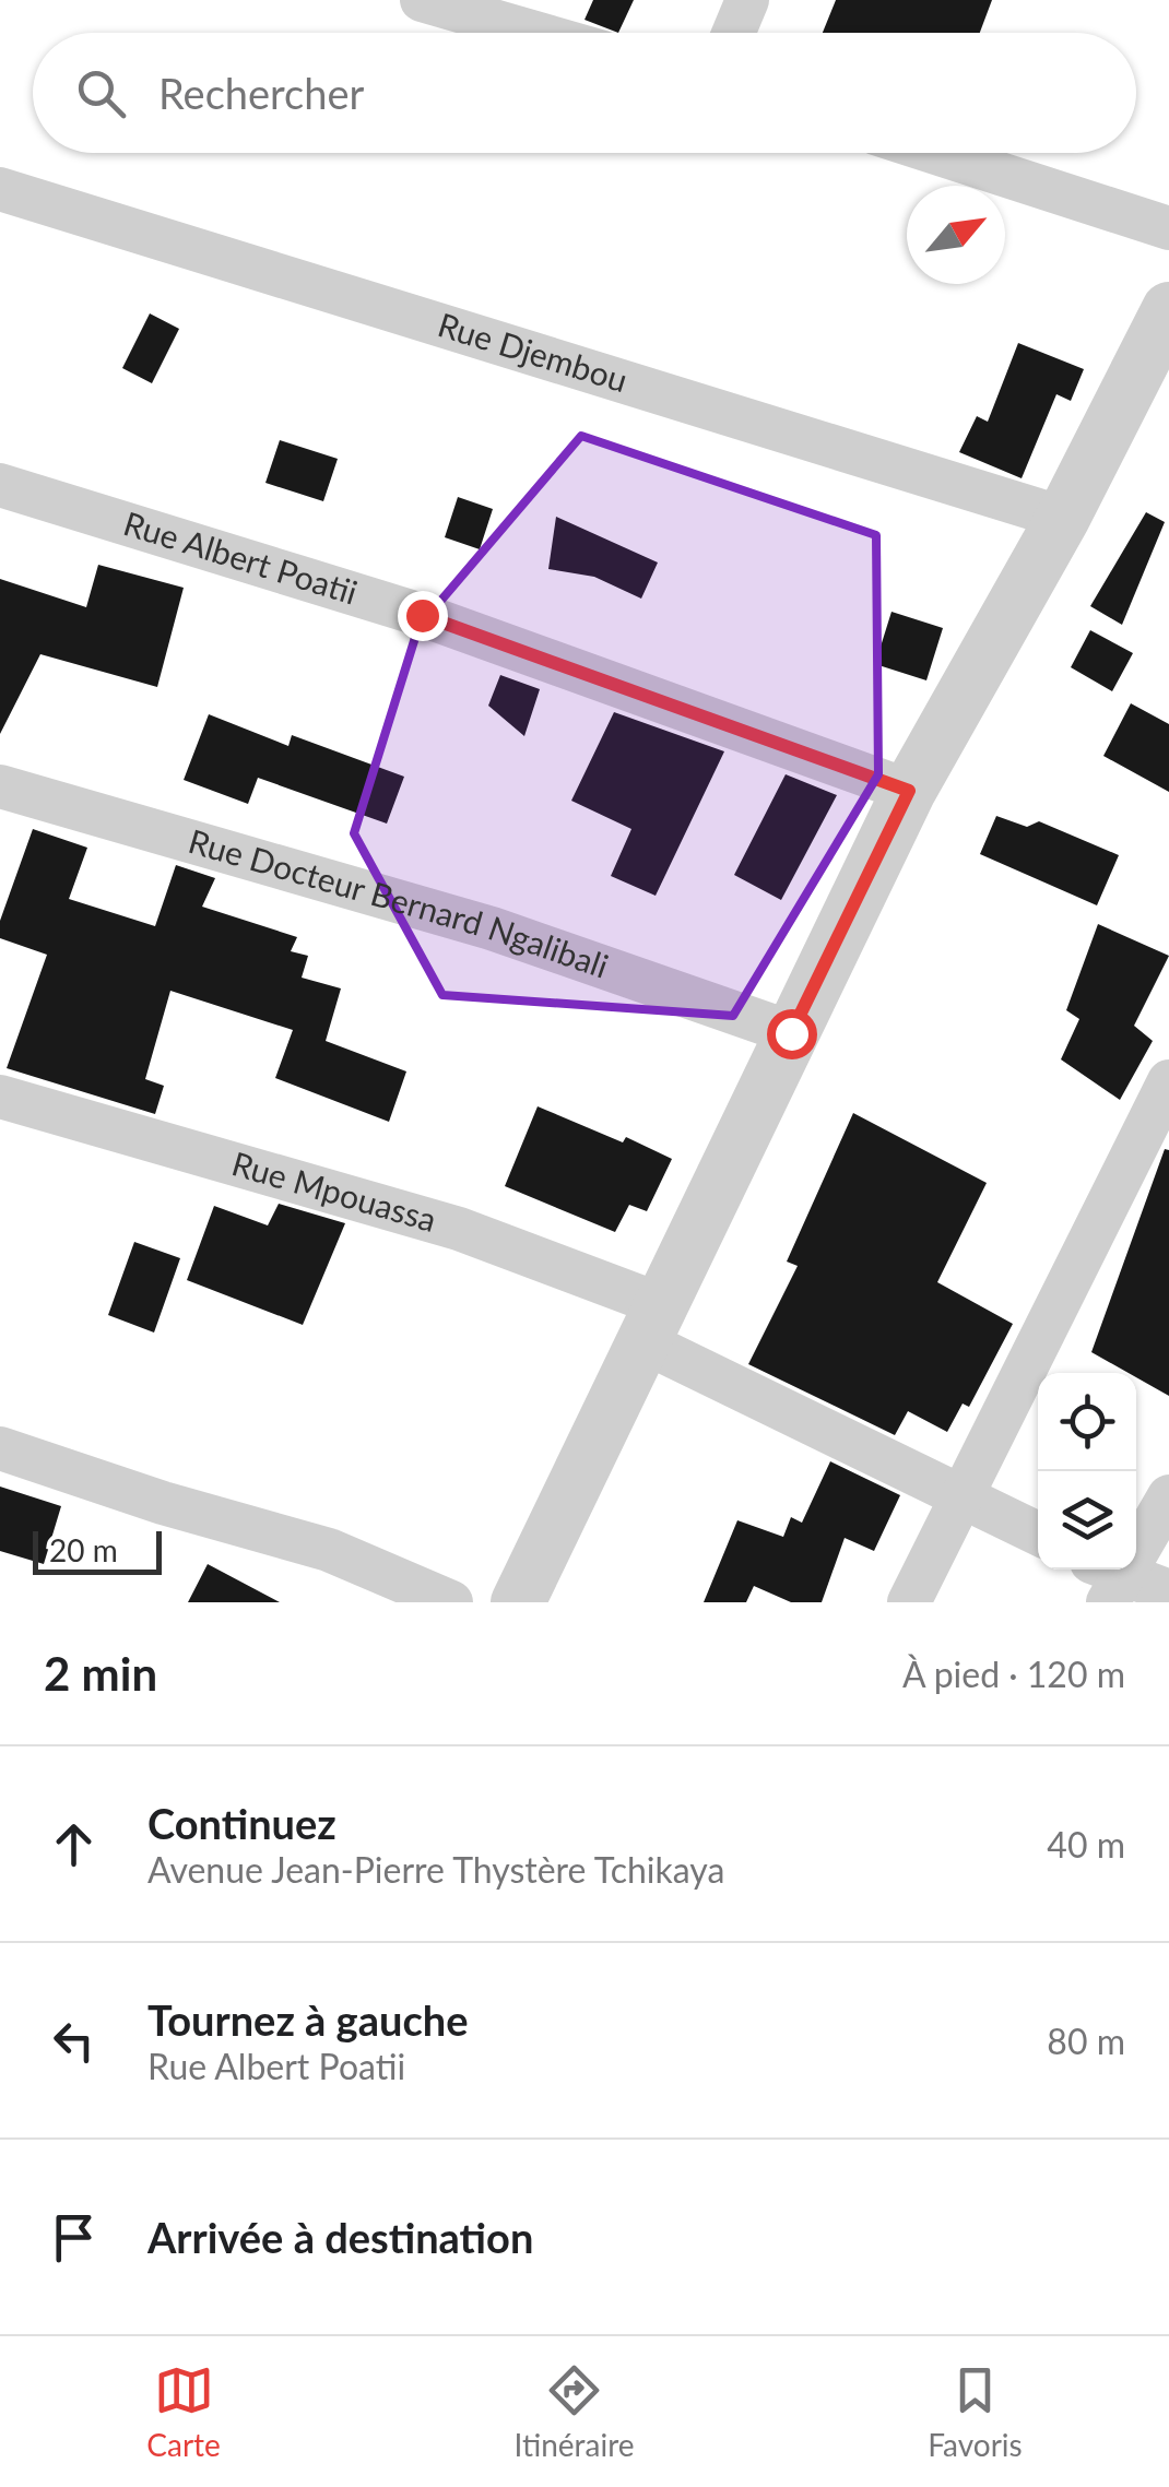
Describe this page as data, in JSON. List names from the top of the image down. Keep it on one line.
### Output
{"streets":{"street":["Rue Djembou","Rue Albert Poatii","Rue Docteur Bernard Ngalibali","Rue Mpouassa"]},"scale_bar":"20 m","north":"top right","page":{"search":"Rechercher","scale":"20 m","heading":["2 min","À pied · 120 m"],"list":[["Continuez","Avenue Jean-Pierre Thystère Tchikaya","40 m"],["Tournez à gauche","Rue Albert Poatii","80 m"],"Arrivée à destination"],"nav":["Carte","Itinéraire","Favoris"]}}
